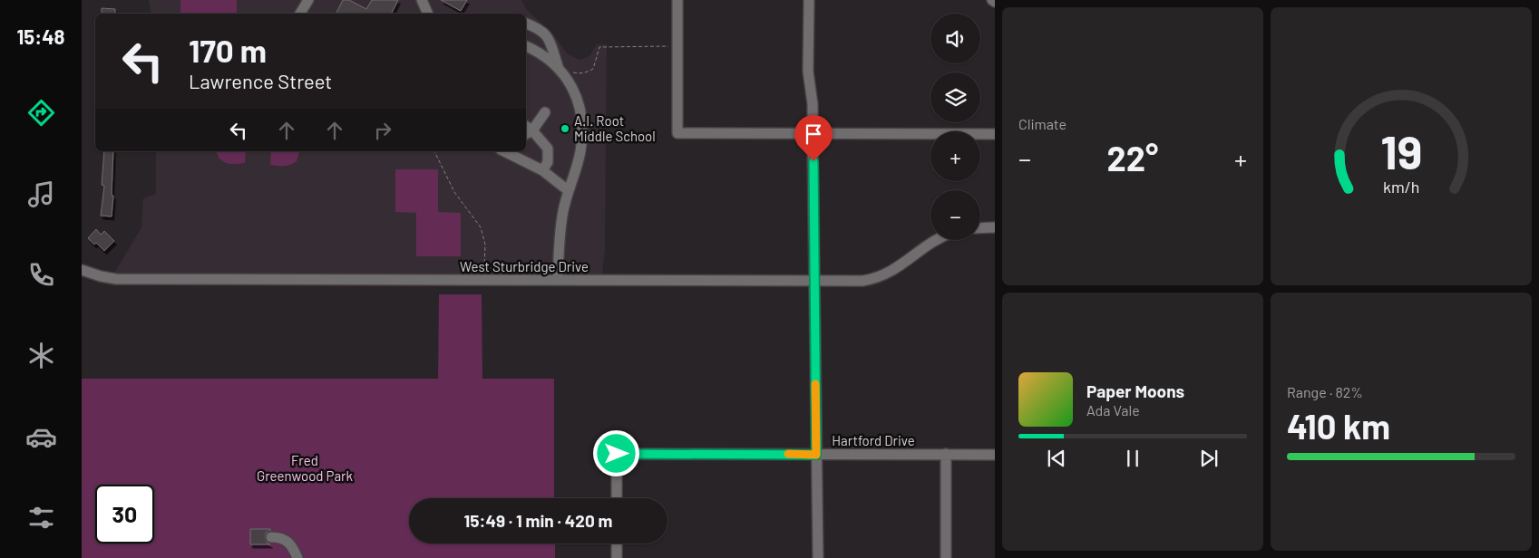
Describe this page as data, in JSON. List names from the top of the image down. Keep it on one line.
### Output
{"streets":{"street":["West Sturbridge Drive","Hartford Drive"]},"parks":["Fred Greenwood Park"],"places":["A.I. Root Middle School"],"page":{"tabs":"15:48","tile":["Climate",["Range · 82%","410 km"]],"map_buttons":["+","−"],"turn":["170 m","Lawrence Street"],"heat":["−","22°","+"],"song":["Paper Moons","Ada Vale"],"limit":"30","trip":"15:49 · 1 min · 420 m","gauge":["19","km/h"]}}
